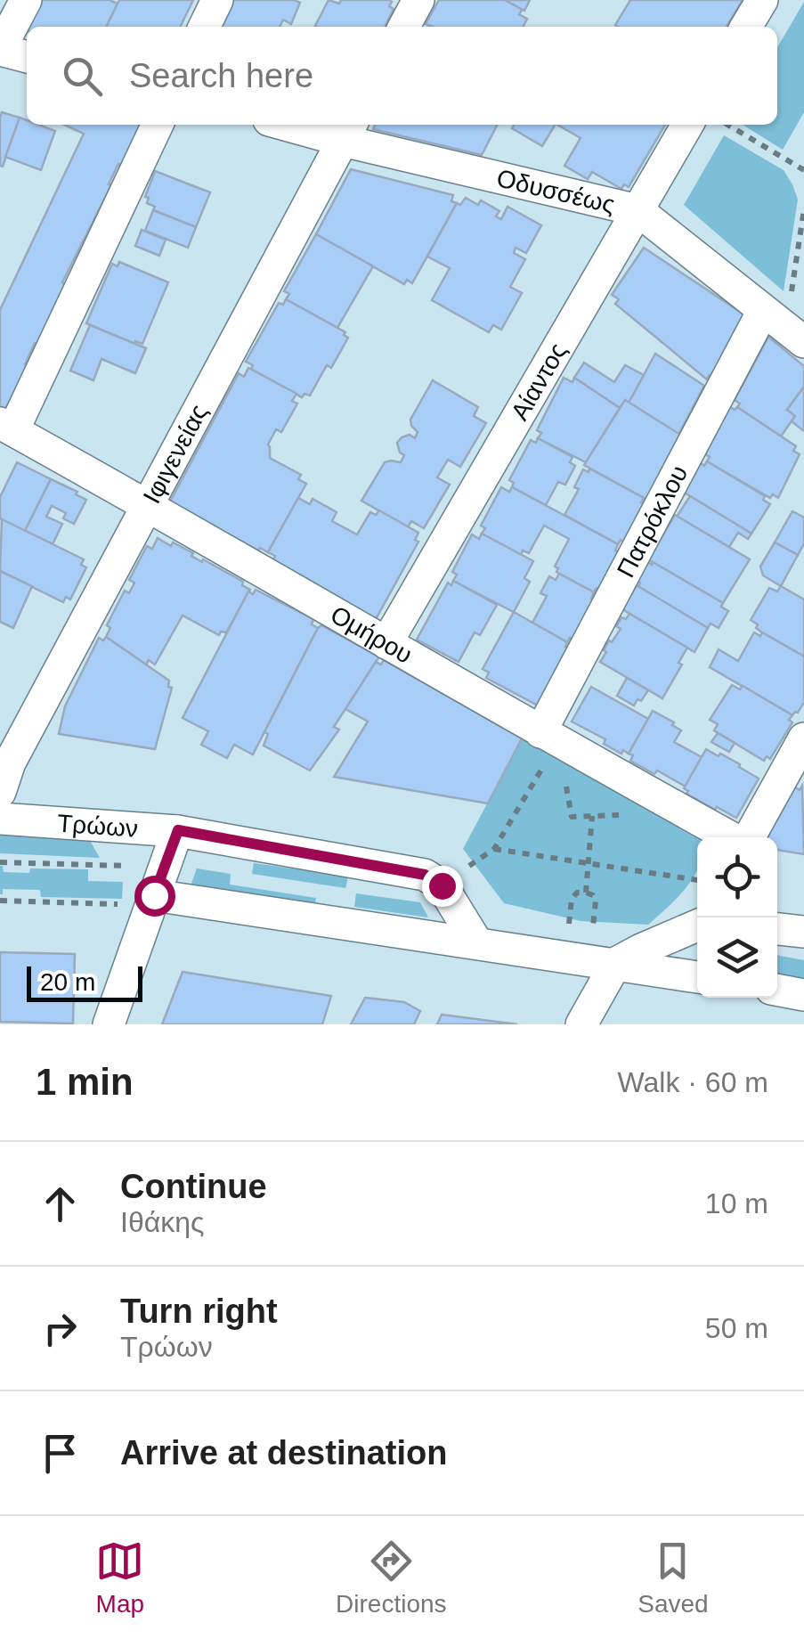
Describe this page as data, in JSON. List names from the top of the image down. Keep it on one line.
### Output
{"streets":{"street":["Οδυσσέως","Αίαντος","Ιφιγενείας","Πατρόκλου","Ομήρου","Τρώων"]},"crossings":[["Οδυσσέως","Αίαντος"],["Οδυσσέως","Ιφιγενείας"],["Οδυσσέως","Πατρόκλου"],["Αίαντος","Ομήρου"],["Ιφιγενείας","Ομήρου"],["Πατρόκλου","Ομήρου"]],"scale_bar":"20 m","page":{"search":"Search here","scale":"20 m","heading":["1 min","Walk · 60 m"],"list":[["Continue","Ιθάκης","10 m"],["Turn right","Τρώων","50 m"],"Arrive at destination"],"nav":["Map","Directions","Saved"]}}
